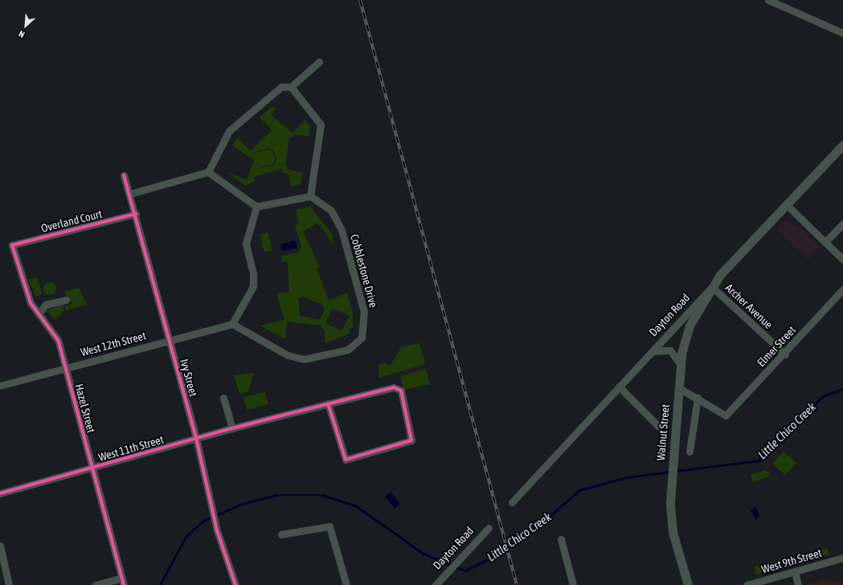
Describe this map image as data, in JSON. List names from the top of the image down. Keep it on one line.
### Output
{"streets":{"street":["Overland Court","Cobblestone Drive","Archer Avenue","Dayton Road","West 12th Street","Elmer Street","Ivy Street","Hazel Street","Walnut Street","West 11th Street","West 9th Street"]},"crossings":[["Overland Court","Ivy Street"],["Overland Court","Hazel Street"],["Cobblestone Drive","West 12th Street"],["Archer Avenue","Dayton Road"],["Archer Avenue","Elmer Street"],["Archer Avenue","Walnut Street"],["Dayton Road","Walnut Street"],["West 12th Street","Ivy Street"],["West 12th Street","Hazel Street"],["Ivy Street","West 11th Street"],["Hazel Street","West 11th Street"]],"water":["Little Chico Creek"],"north":"bottom left"}
